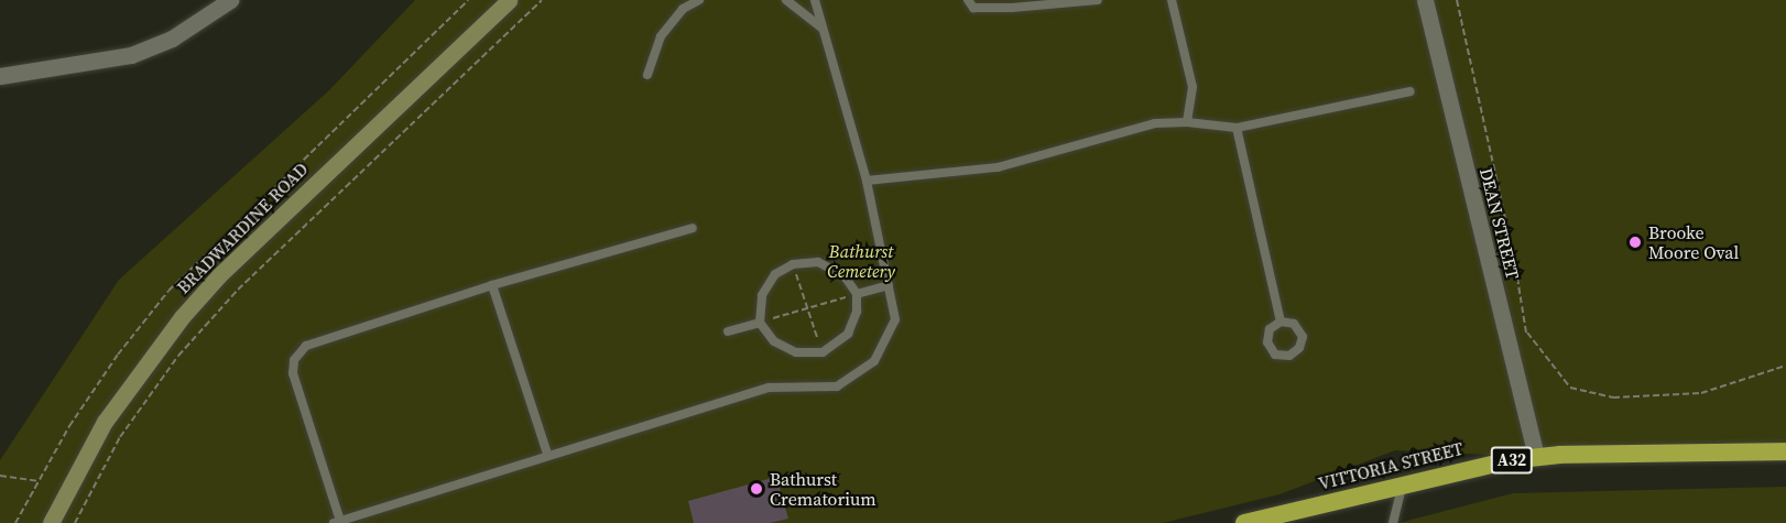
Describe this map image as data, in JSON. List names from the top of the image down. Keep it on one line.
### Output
{"streets":{"highway":["A32","VITTORIA STREET"],"main road":["BRADWARDINE ROAD"],"street":["DEAN STREET"]},"crossings":[["DEAN STREET","VITTORIA STREET"]],"parks":["Bathurst Cemetery"],"places":["Brooke Moore Oval","Bathurst Crematorium"]}
